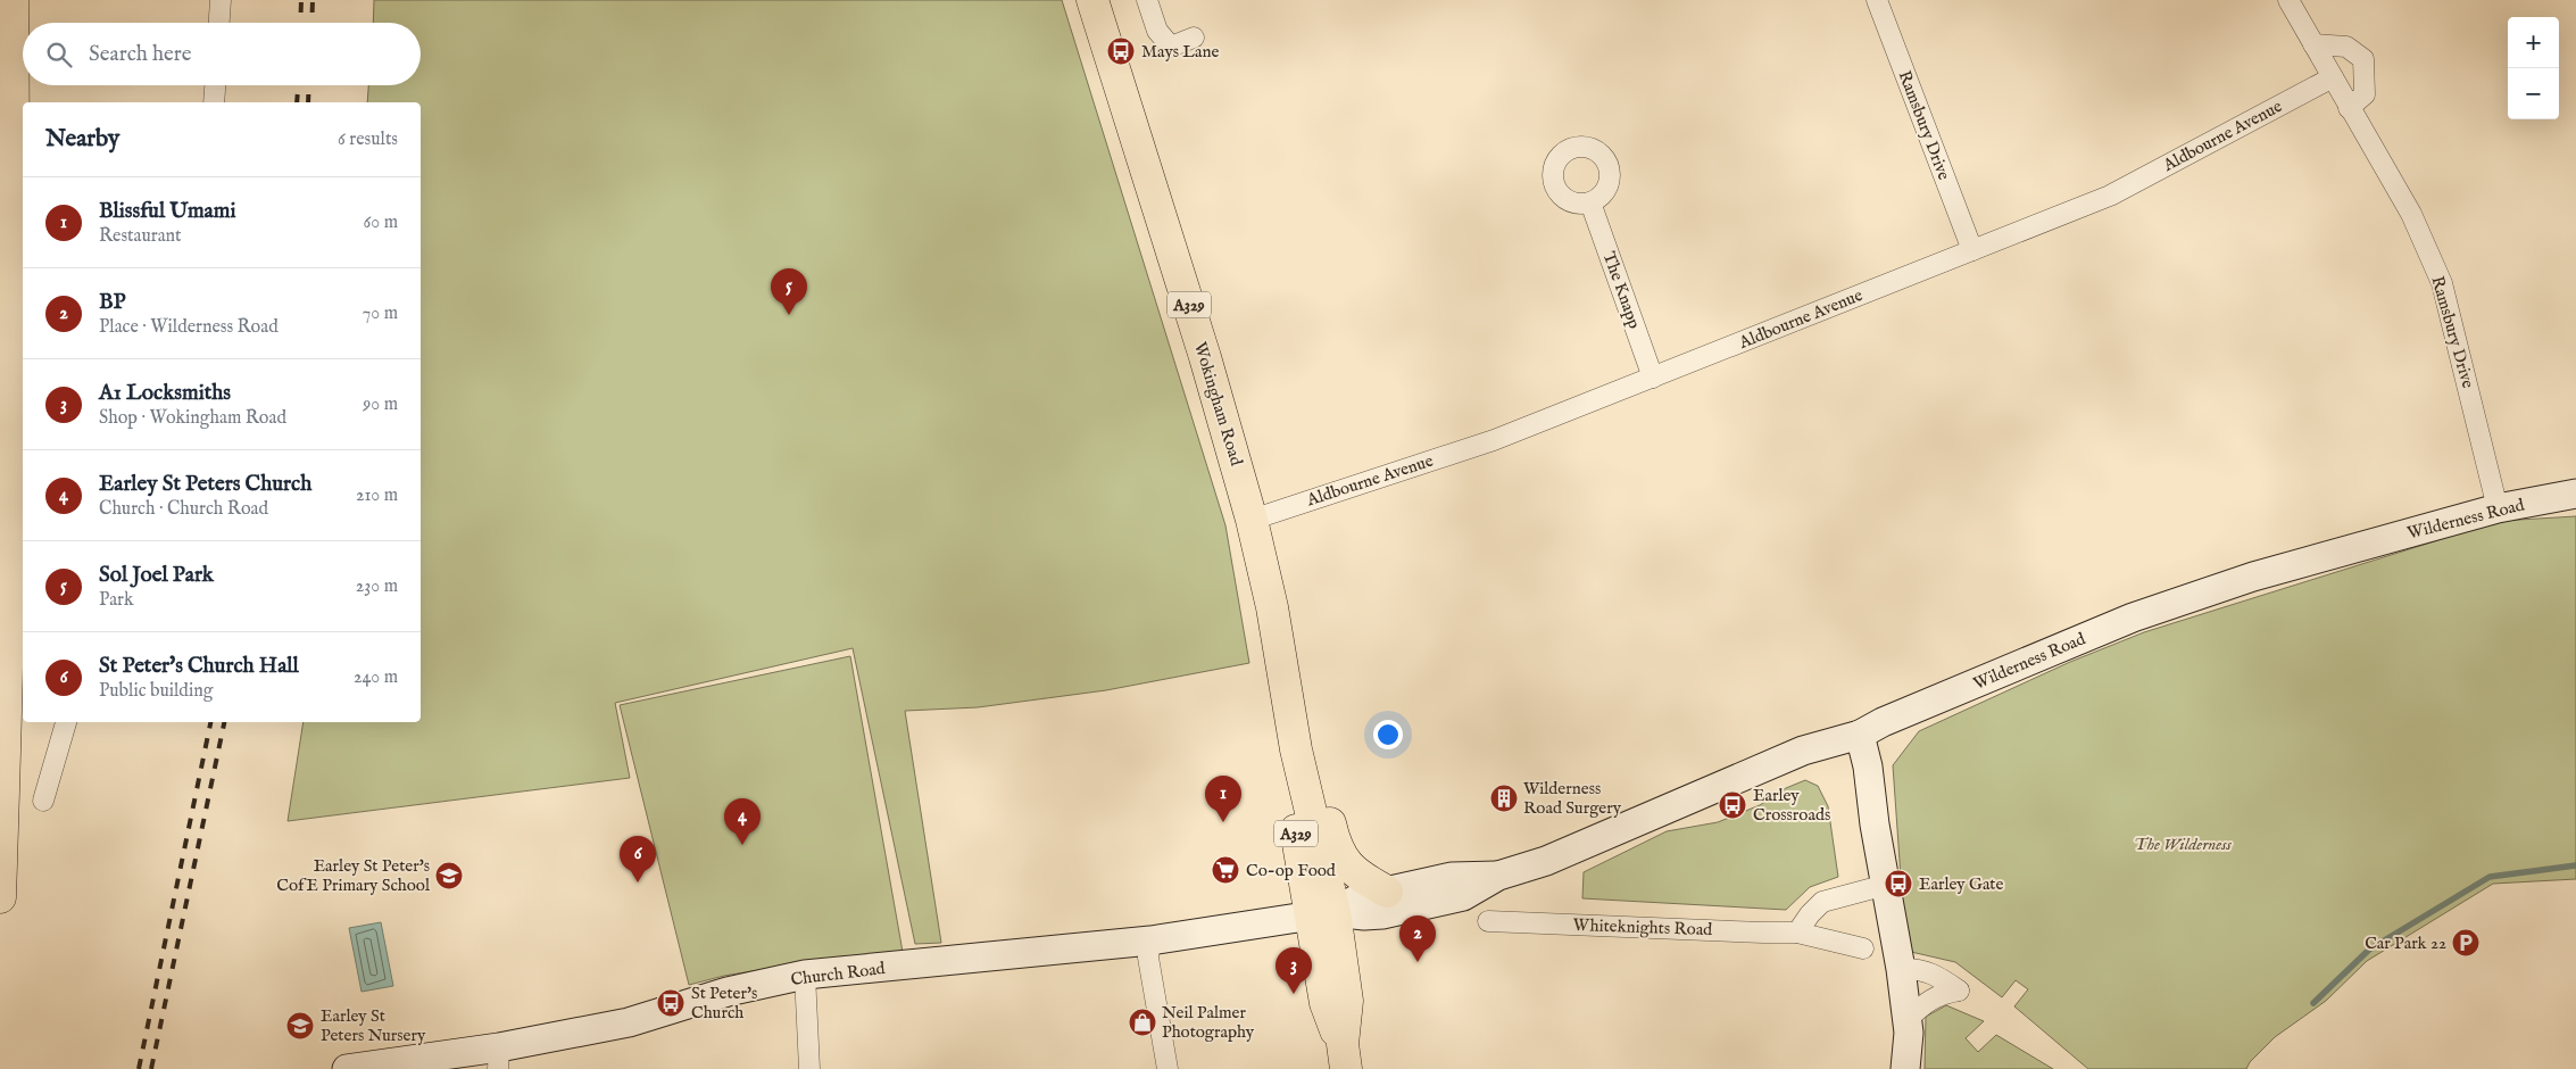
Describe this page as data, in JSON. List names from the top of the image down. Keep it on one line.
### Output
{"streets":{"main road":["A329","Wokingham Road","Wilderness Road","Church Road"],"street":["Ramsbury Drive","Aldbourne Avenue","The Knapp","Whiteknights Road"]},"crossings":[["Ramsbury Drive","Aldbourne Avenue"],["Ramsbury Drive","Wilderness Road"],["Aldbourne Avenue","The Knapp"],["Aldbourne Avenue","Wokingham Road"],["Wokingham Road","Wilderness Road"],["Wokingham Road","Church Road"],["Wilderness Road","Church Road"]],"parks":["The Wilderness"],"places":{"bus stop":["Mays Lane","Earley Crossroads","Earley Gate","St Peter's Church"],"building":["Wilderness Road Surgery"],"supermarket":["Co-op Food"],"school or university":["Earley St Peter's CofE Primary School","Earley St Peters Nursery"],"parking":["Car Park 22"],"shop":["Neil Palmer Photography"]},"page":{"map_buttons":["+","−"],"search":"Search here","heading":["Nearby","6 results"],"list":[{"mark":"1","name":"Blissful Umami","note":"Restaurant","value":"60 m"},{"mark":"2","name":"BP","note":"Place · Wilderness Road","value":"70 m"},{"mark":"3","name":"A1 Locksmiths","note":"Shop · Wokingham Road","value":"90 m"},{"mark":"4","name":"Earley St Peters Church","note":"Church · Church Road","value":"210 m"},{"mark":"5","name":"Sol Joel Park","note":"Park","value":"230 m"},{"mark":"6","name":"St Peter's Church Hall","note":"Public building","value":"240 m"}],"pins":["5","1","4","6","2","3"]}}
